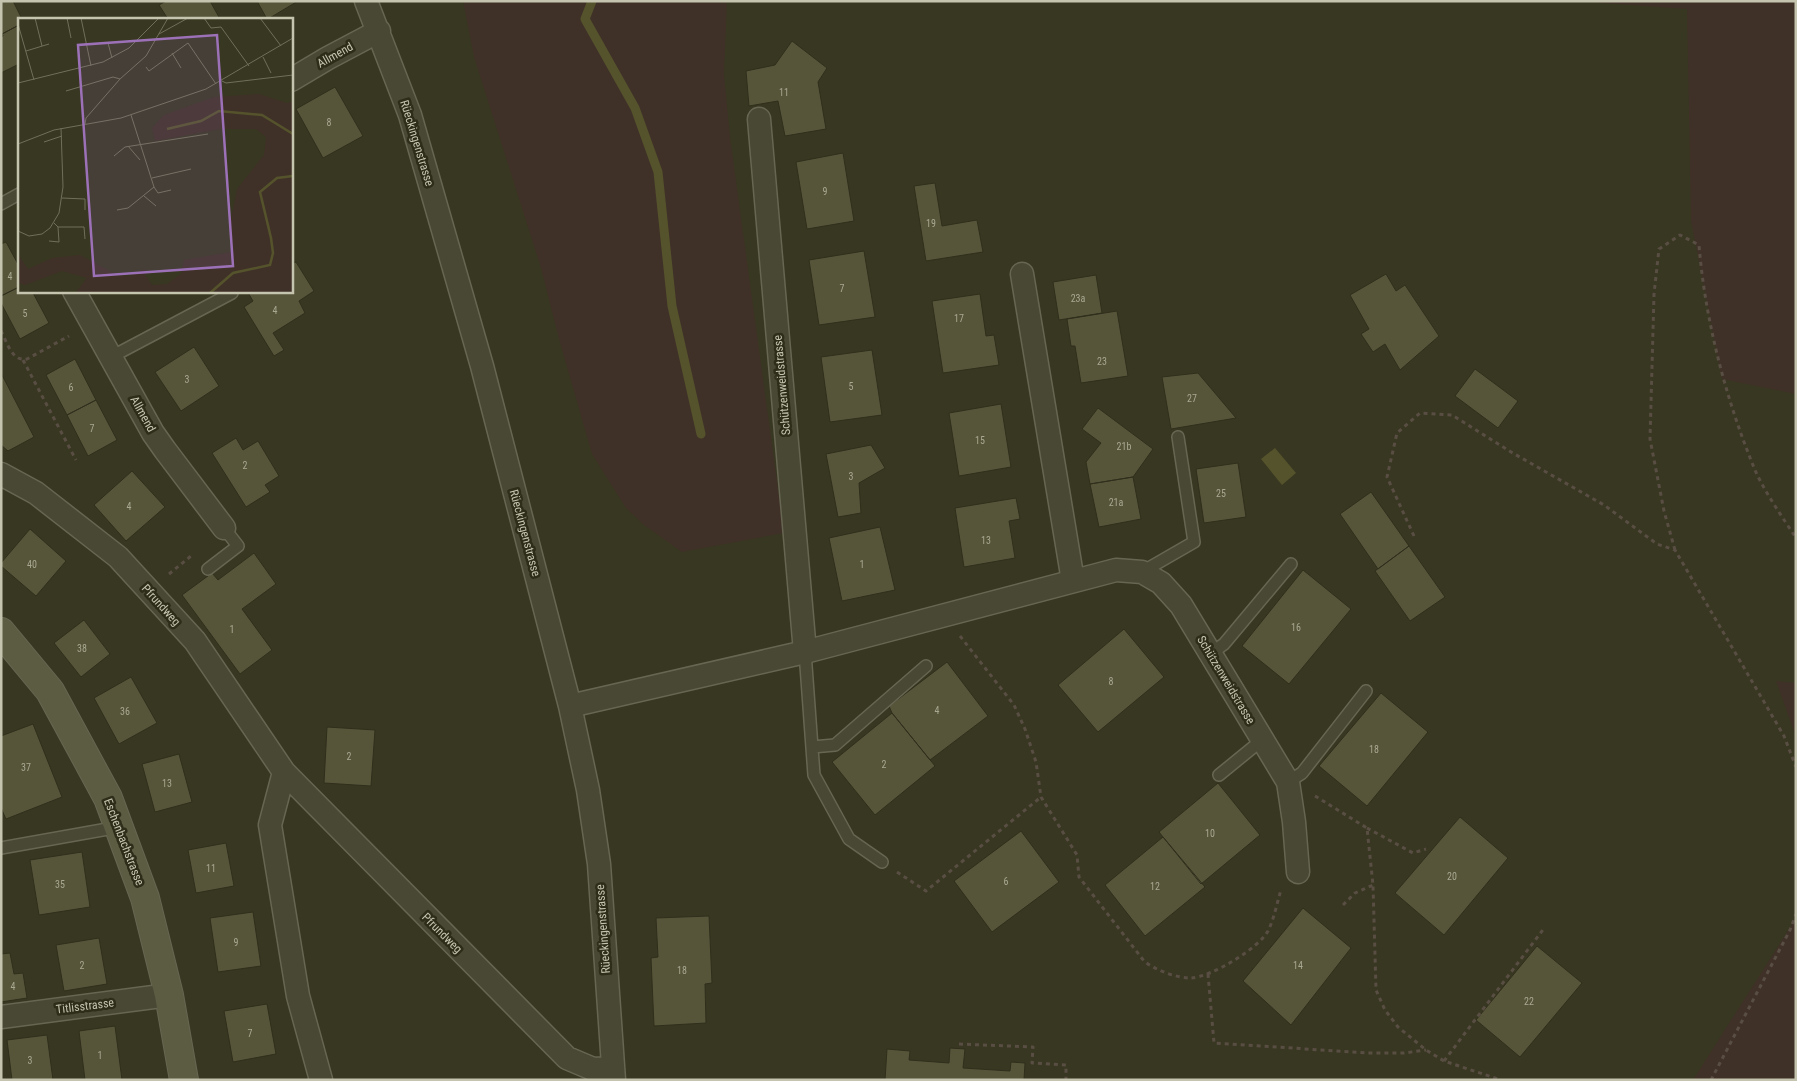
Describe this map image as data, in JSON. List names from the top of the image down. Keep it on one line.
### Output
{"streets":{"street":["Allmend","Rüeckingenstrasse","Schützenweidstrasse","Pfrundweg","Eschenbachstrasse","Titlisstrasse"]},"crossings":[["Allmend","Rüeckingenstrasse"],["Rüeckingenstrasse","Schützenweidstrasse"],["Rüeckingenstrasse","Pfrundweg"],["Eschenbachstrasse","Titlisstrasse"]],"house_numbers":["11","8","9","19","4","7","23a","4","5","17","23","3","5","6","27","7","15","21b","2","3","25","21a","4","13","40","1","16","1","38","8","4","36","18","2","2","37","13","10","11","20","6","35","12","9","2","14","18","4","22","7","1","3"]}
